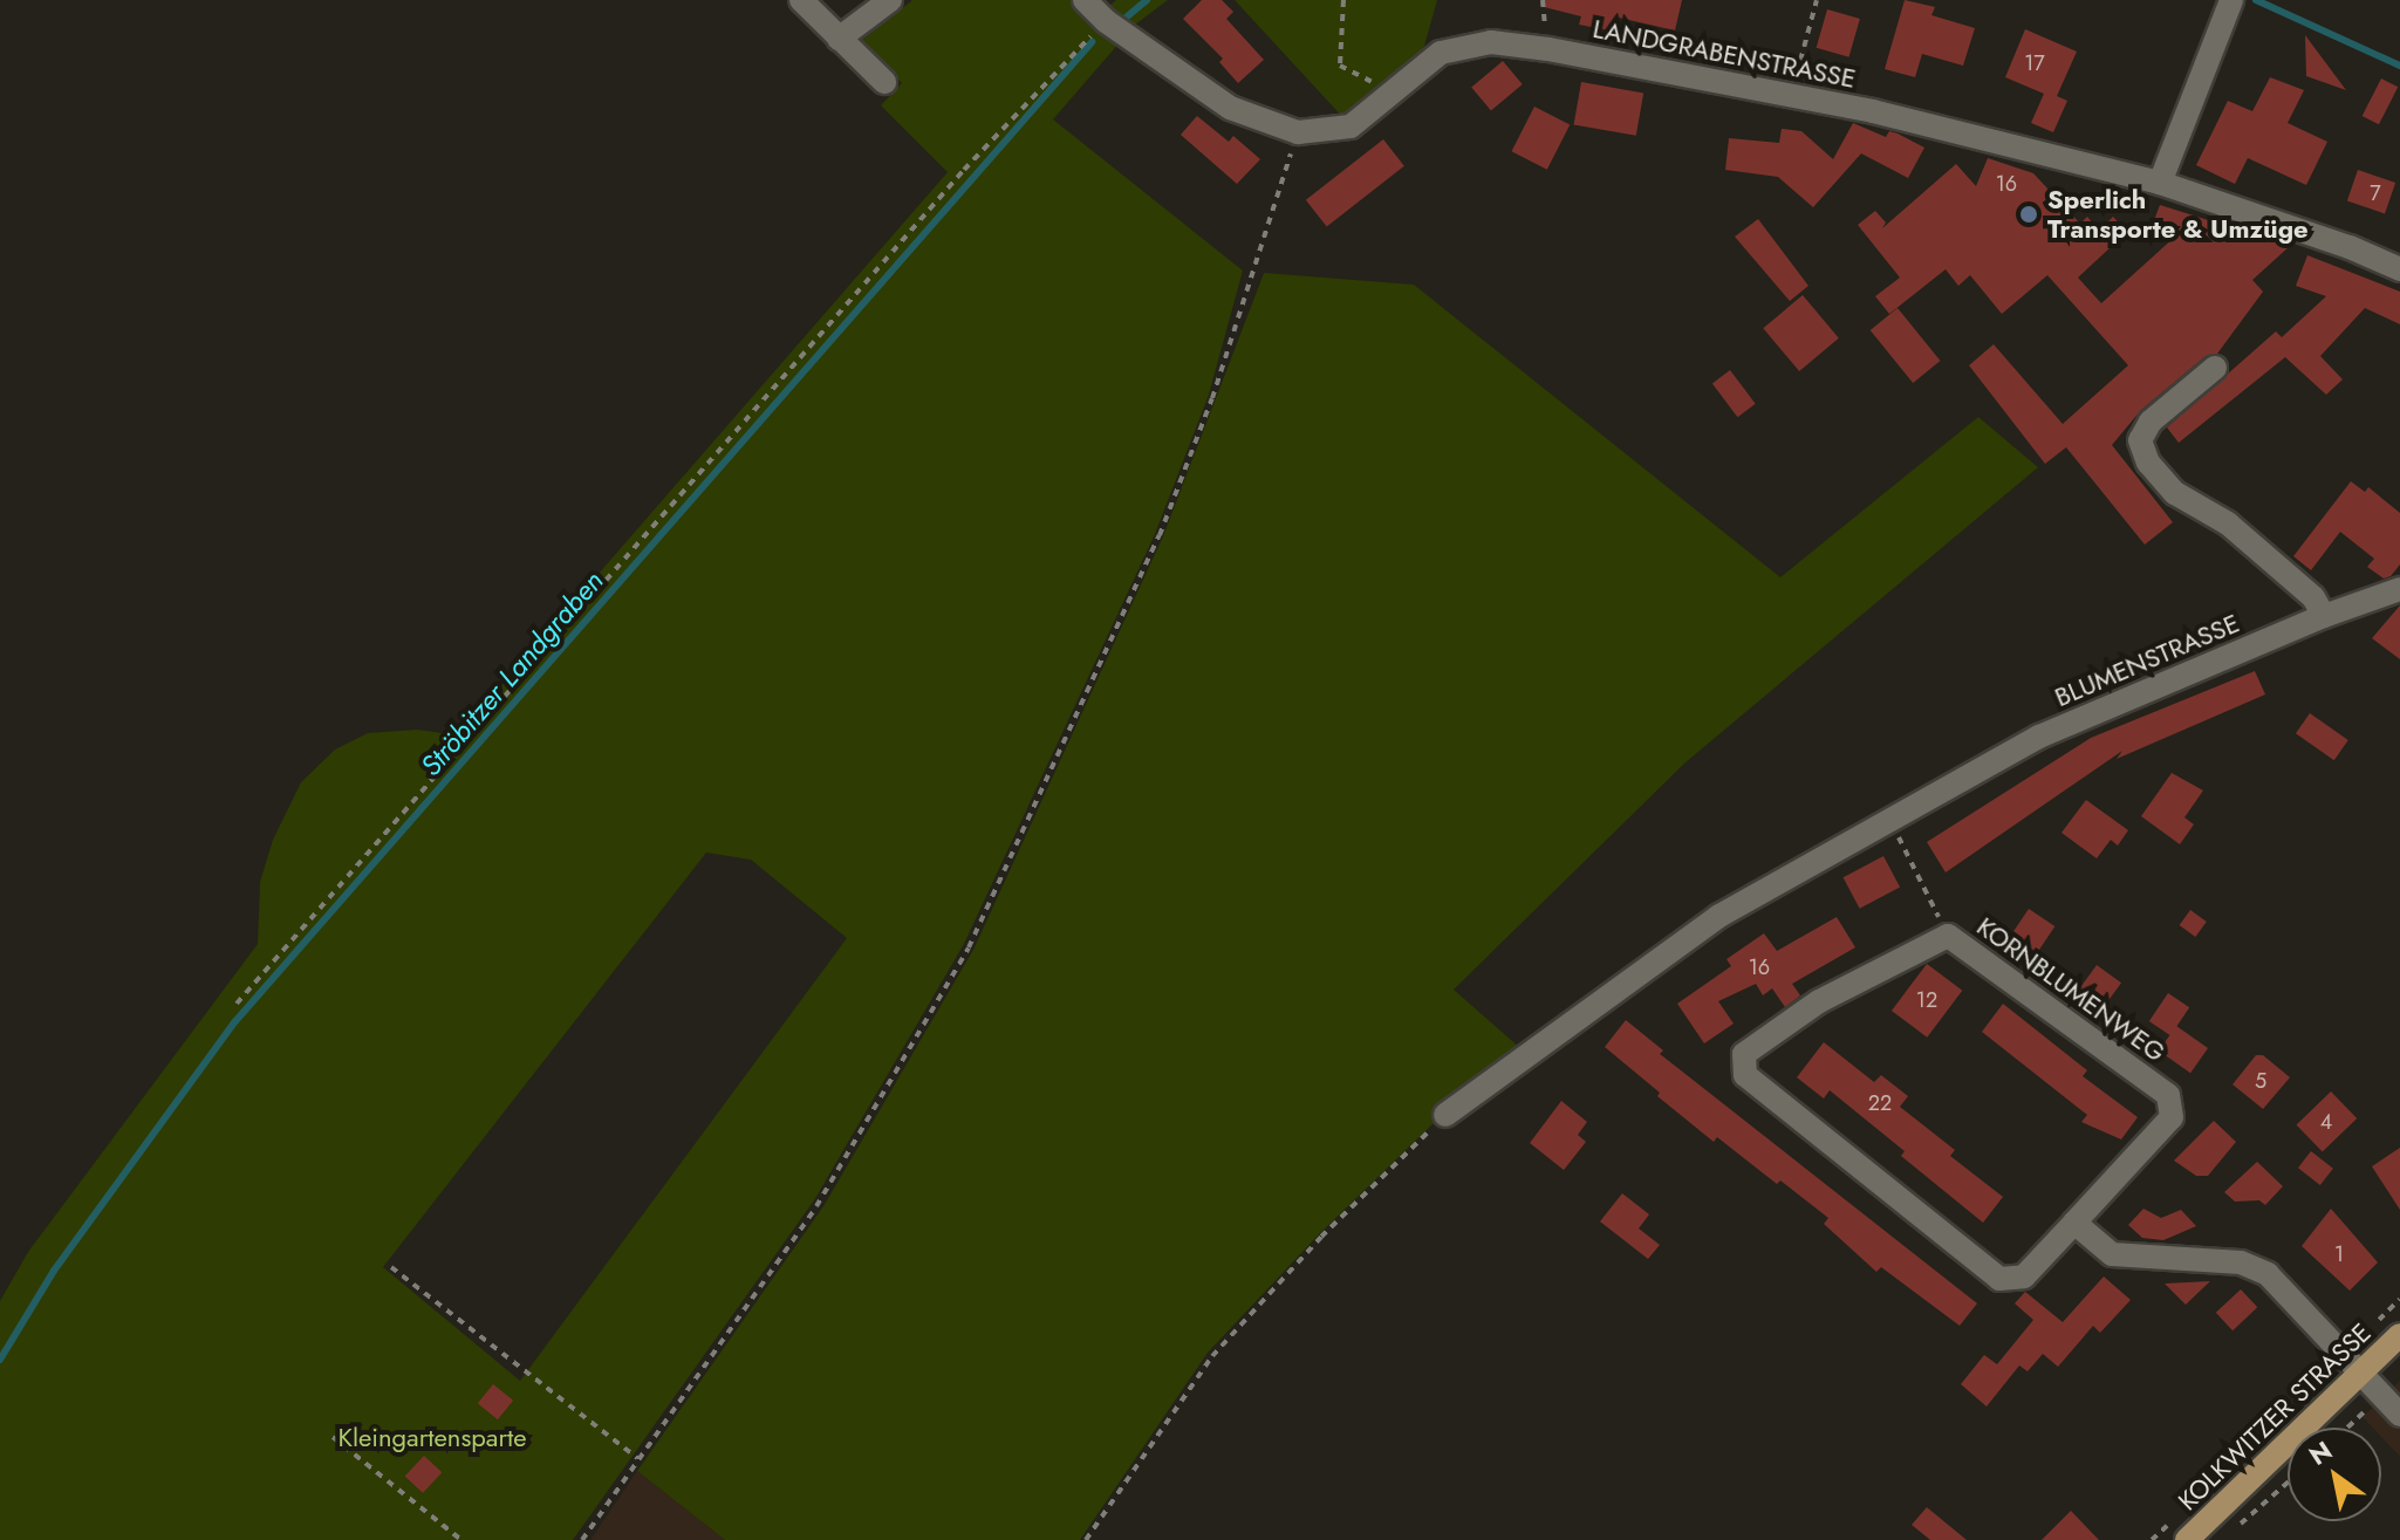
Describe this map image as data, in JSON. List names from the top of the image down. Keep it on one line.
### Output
{"streets":{"main road":["KOLKWITZER STRASSE"],"street":["LANDGRABENSTRASSE","BLUMENSTRASSE","KORNBLUMENWEG"]},"water":["Ströbitzer Landgraben"],"parks":["Kleingartensparte"],"places":["Sperlich Transporte & Umzüge"],"house_numbers":["17","16","7","16","12","5","22","4","1"],"north":"top left"}
